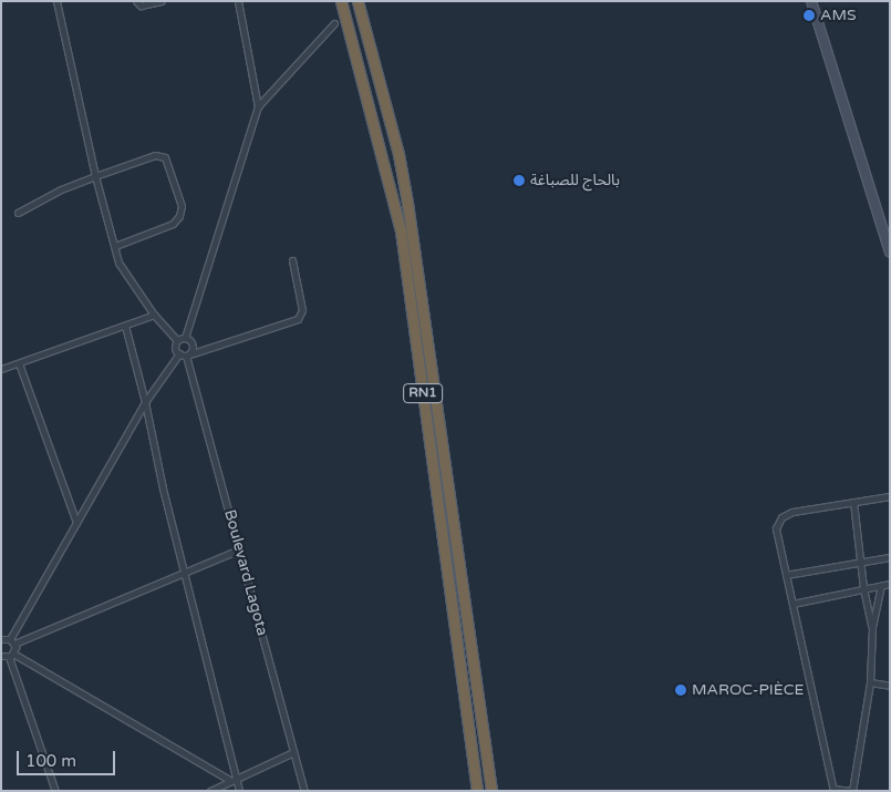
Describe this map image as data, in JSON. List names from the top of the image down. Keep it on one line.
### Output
{"streets":{"highway":["RN1"],"street":["Boulevard Lagota"]},"places":["AMS","بالحاج للصباغة","MAROC-PIÈCE"],"scale_bar":"100 m"}
